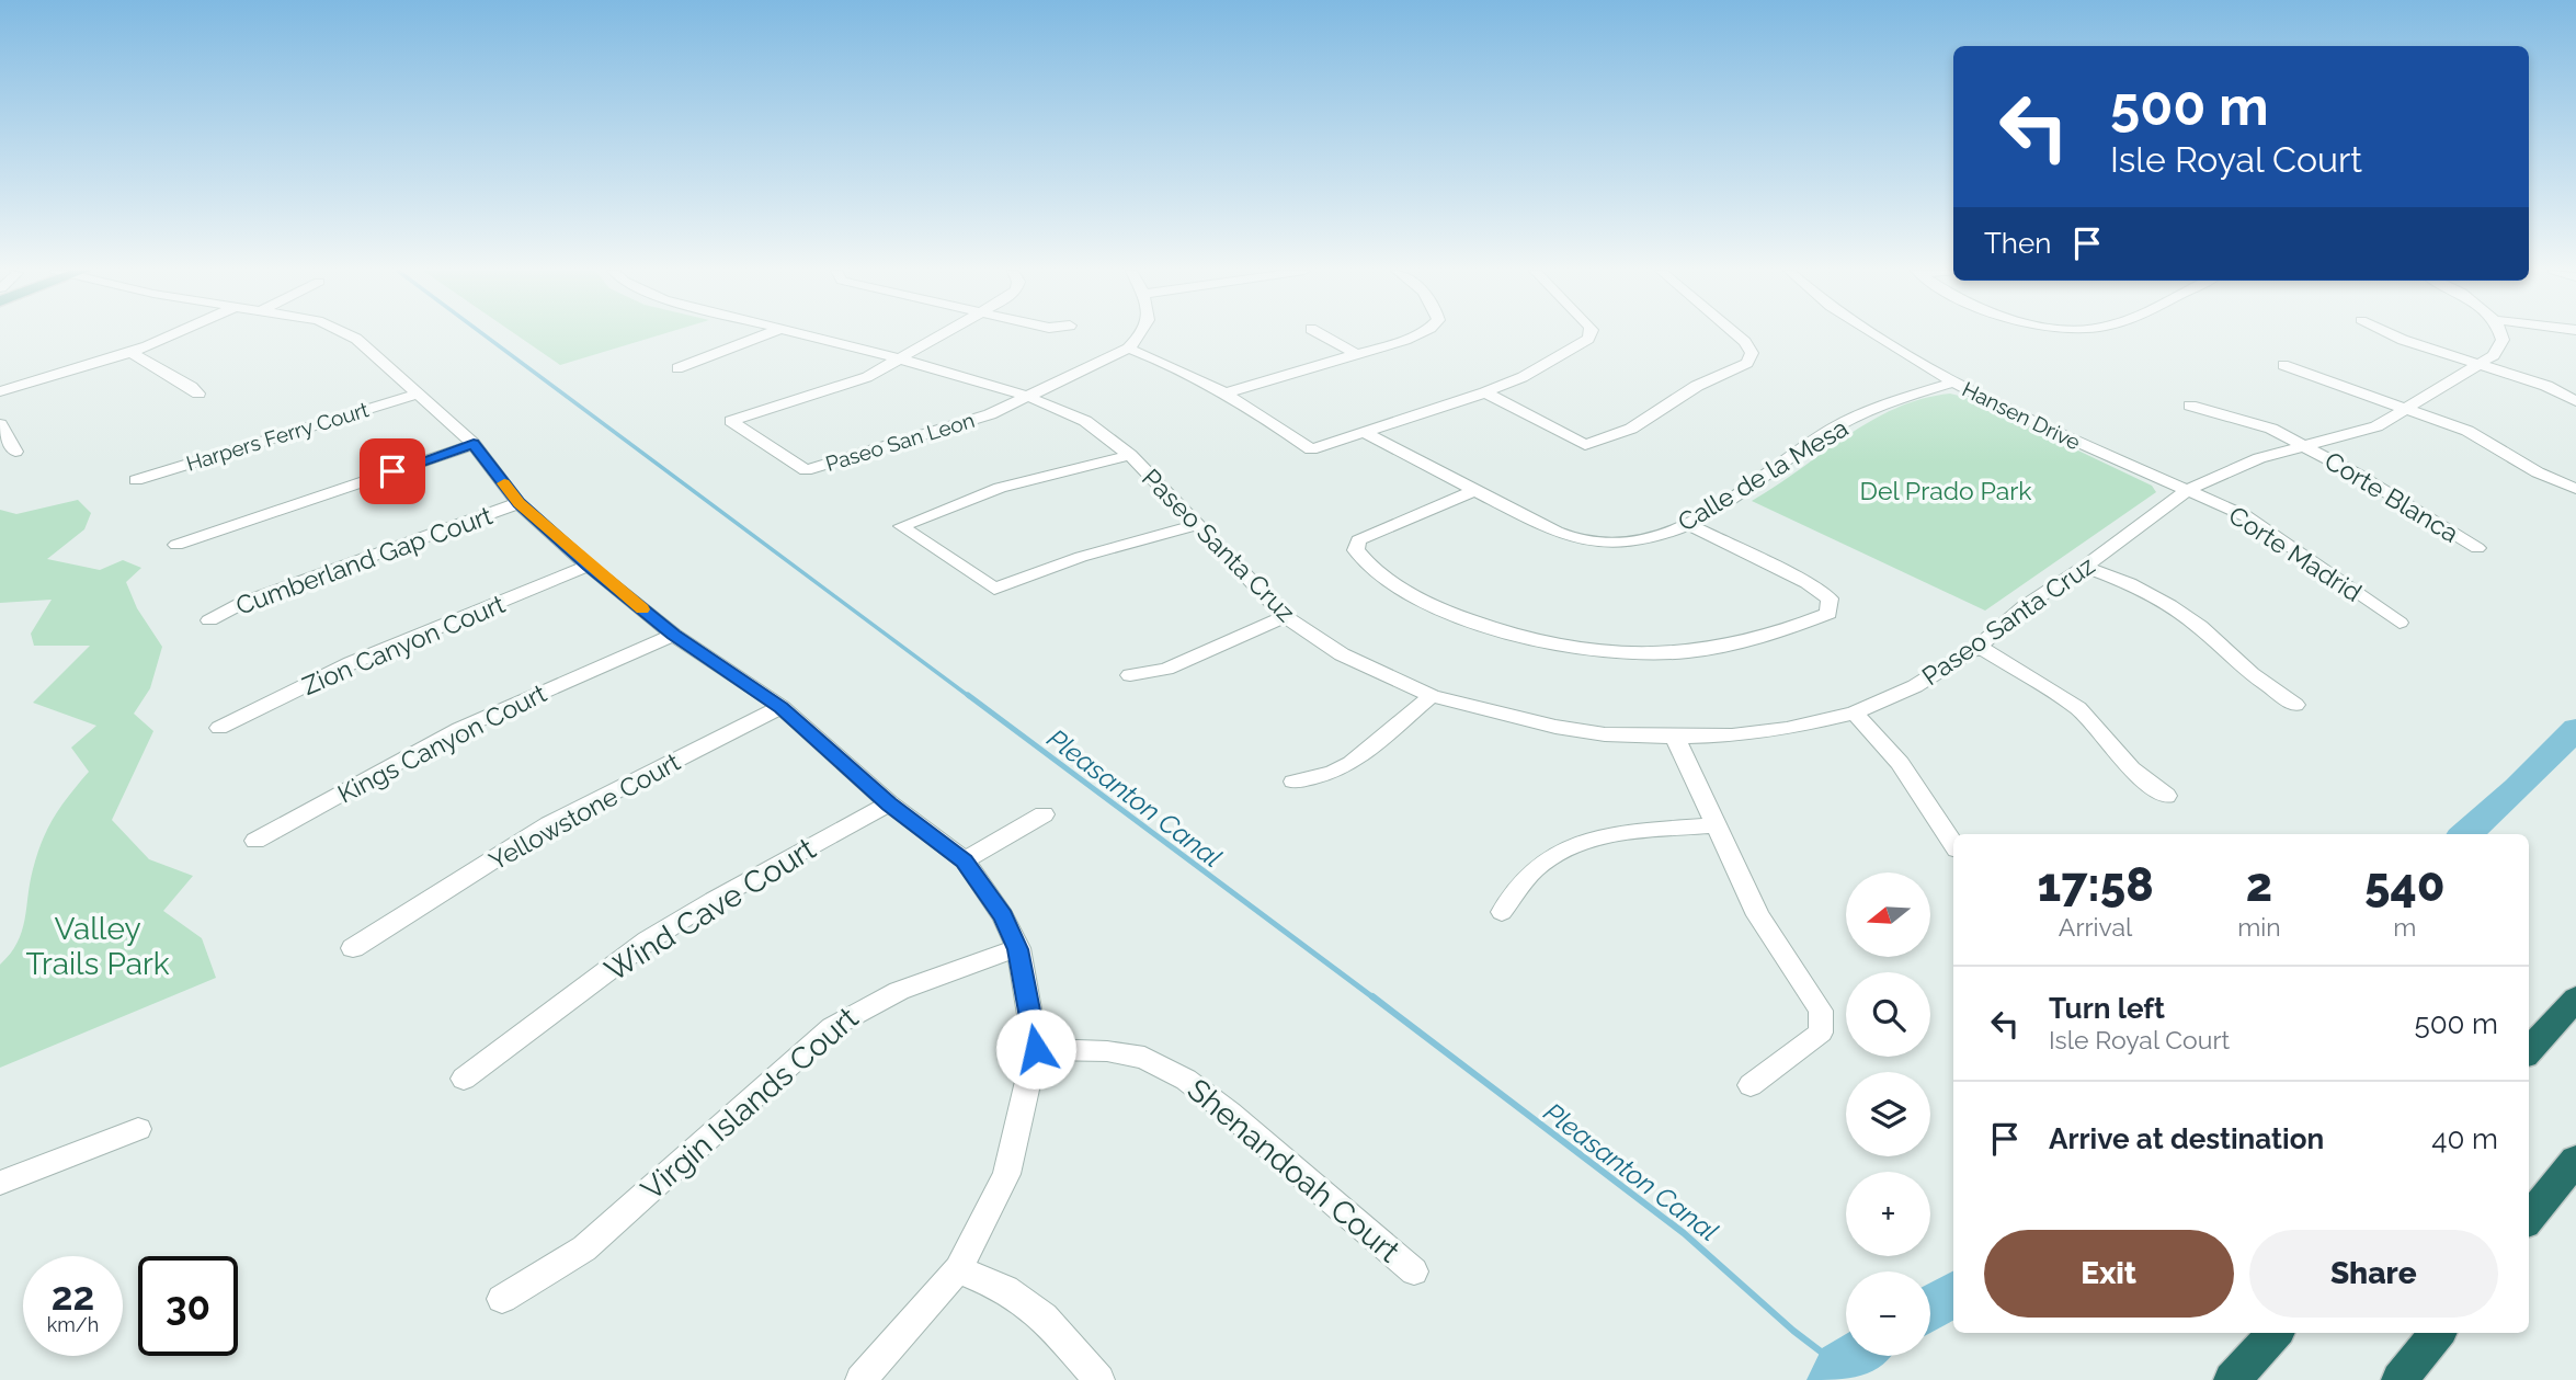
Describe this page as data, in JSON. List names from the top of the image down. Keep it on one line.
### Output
{"streets":{"street":["Hansen Drive","Harpers Ferry Court","Paseo San Leon","Calle de la Mesa","Corte Blanca","Paseo Santa Cruz","Corte Madrid","Cumberland Gap Court","Zion Canyon Court","Kings Canyon Court","Yellowstone Court","Wind Cave Court","Virgin Islands Court","Shenandoah Court"]},"crossings":[["Hansen Drive","Calle de la Mesa"],["Hansen Drive","Paseo Santa Cruz"],["Hansen Drive","Corte Madrid"],["Paseo San Leon","Paseo Santa Cruz"],["Corte Blanca","Paseo Santa Cruz"],["Paseo Santa Cruz","Corte Madrid"]],"water":["Pleasanton Canal"],"parks":["Del Prado Park","Valley Trails Park"],"north":"left","page":{"turn":["500 m","Isle Royal Court"],"then":"Then","eta":["17:58","Arrival","2","min","540","m"],"map_buttons":["+","−"],"list":[{"name":"Turn left","note":"Isle Royal Court","value":"500 m"},{"name":"Arrive at destination","value":"40 m"}],"buttons":["Exit","Share"],"speed":"22 km/h","limit":"30"}}
